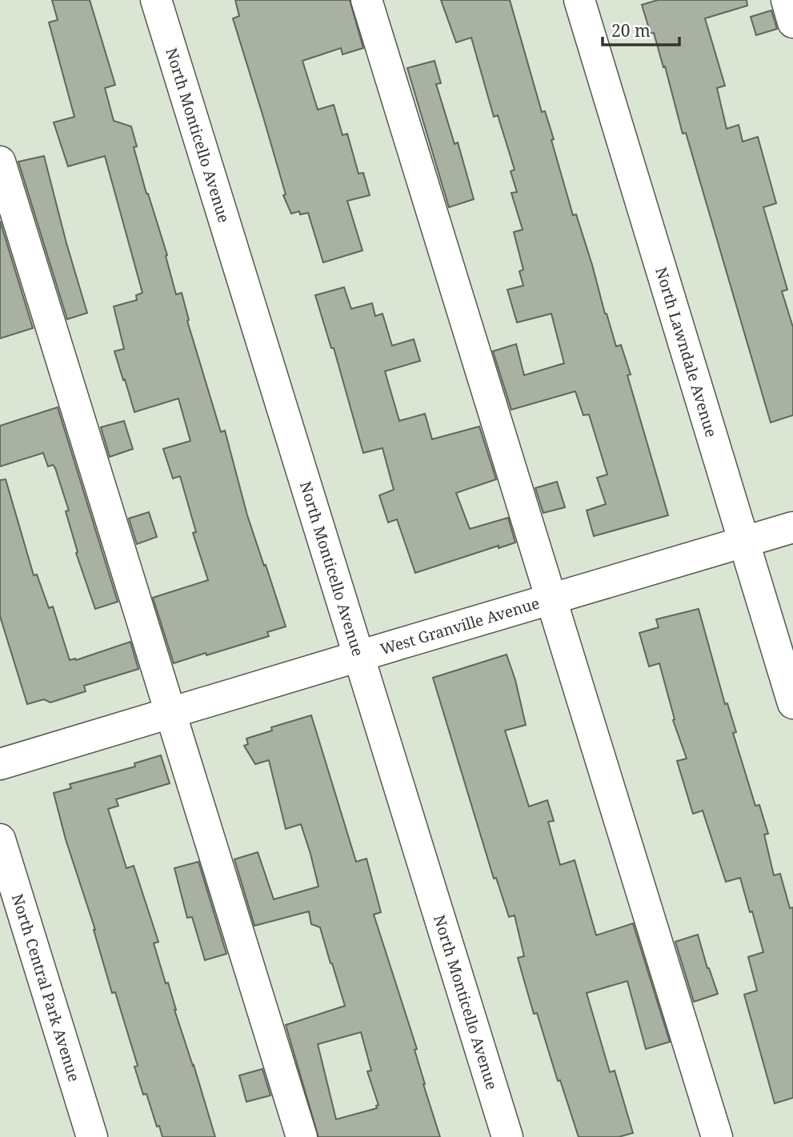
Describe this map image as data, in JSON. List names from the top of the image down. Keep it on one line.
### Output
{"streets":{"street":["North Monticello Avenue","North Lawndale Avenue","West Granville Avenue","North Central Park Avenue"]},"crossings":[["North Monticello Avenue","West Granville Avenue"],["North Lawndale Avenue","West Granville Avenue"]],"scale_bar":"20 m"}
